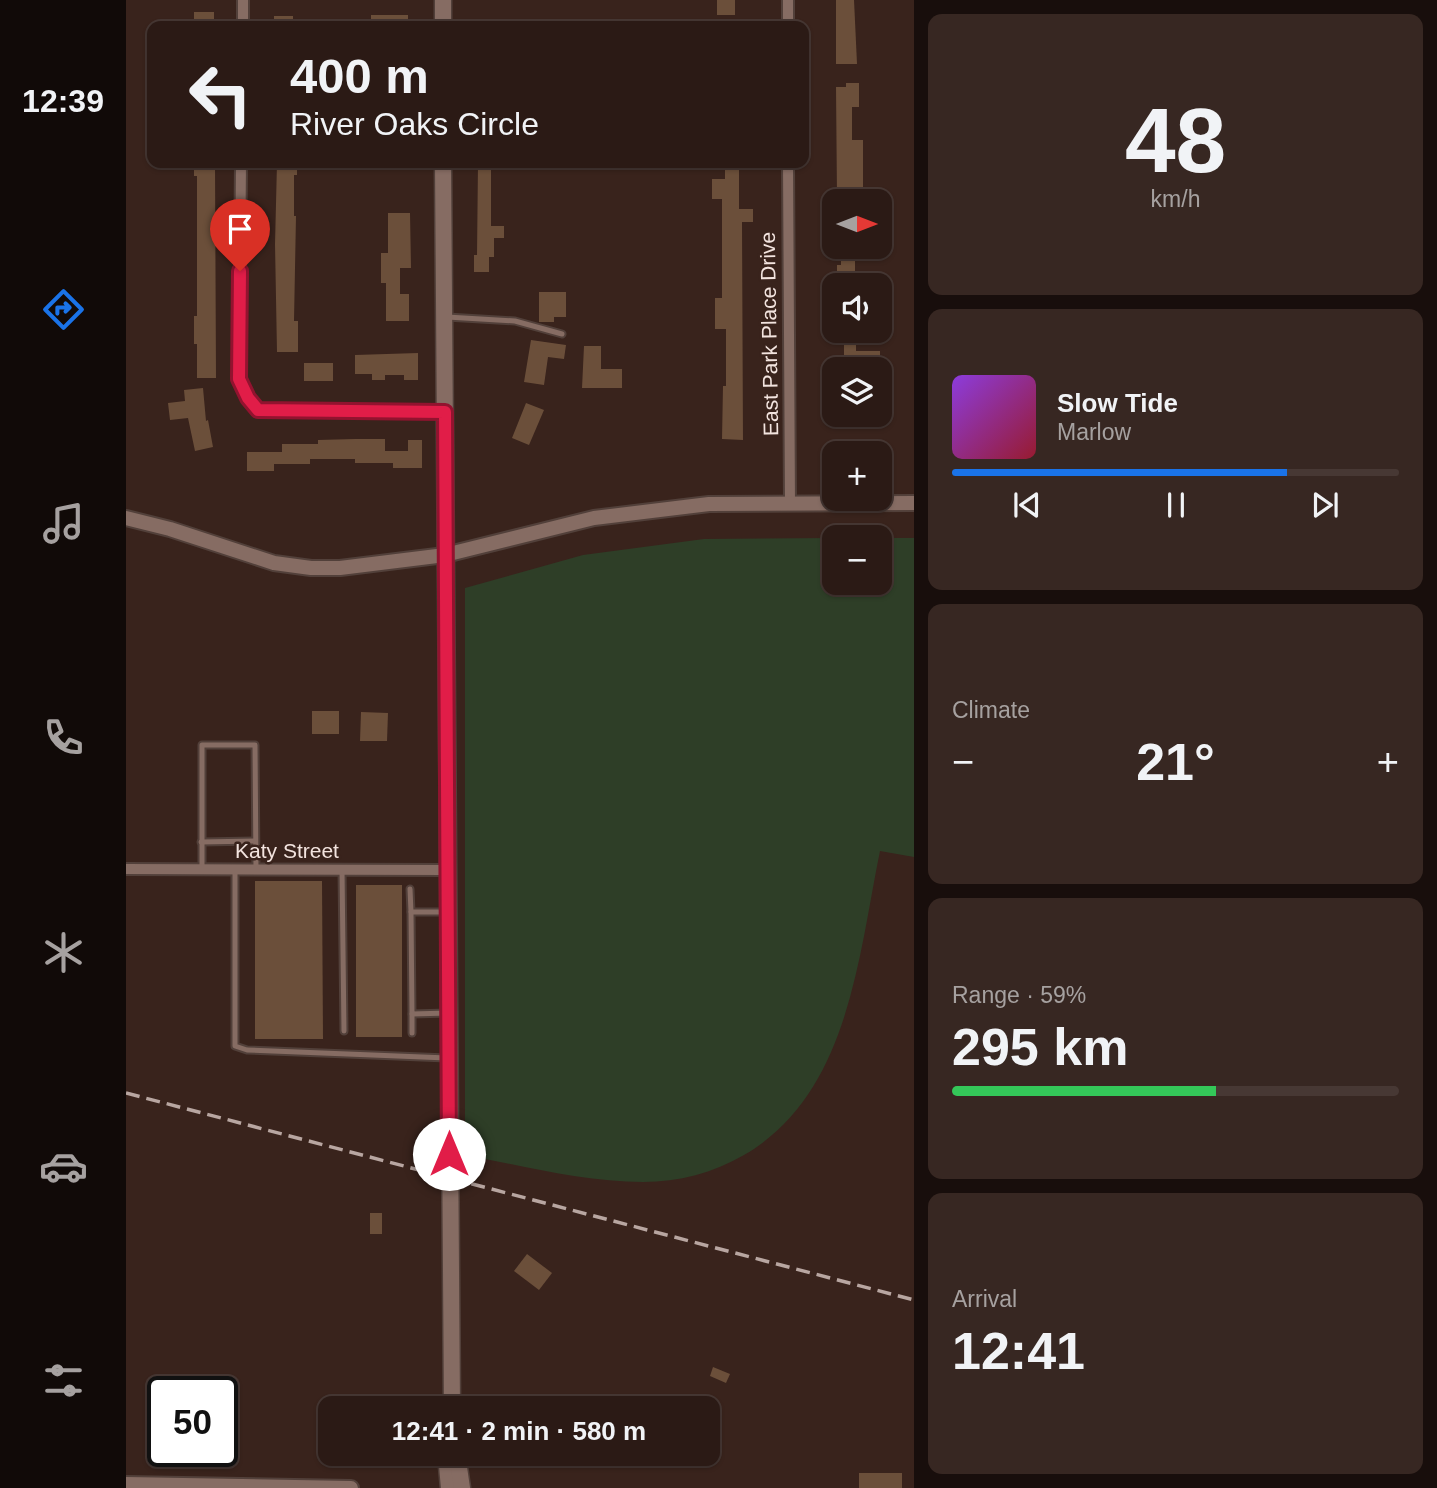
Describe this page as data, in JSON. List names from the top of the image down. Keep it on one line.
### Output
{"streets":{"street":["East Park Place Drive","Katy Street"]},"north":"right","page":{"tabs":"12:39","tile":[["48","km/h"],"Climate",["Range · 59%","295 km"],["Arrival","12:41"]],"turn":["400 m","River Oaks Circle"],"map_buttons":["+","−"],"song":["Slow Tide","Marlow"],"heat":["−","21°","+"],"limit":"50","trip":"12:41 · 2 min · 580 m"}}
